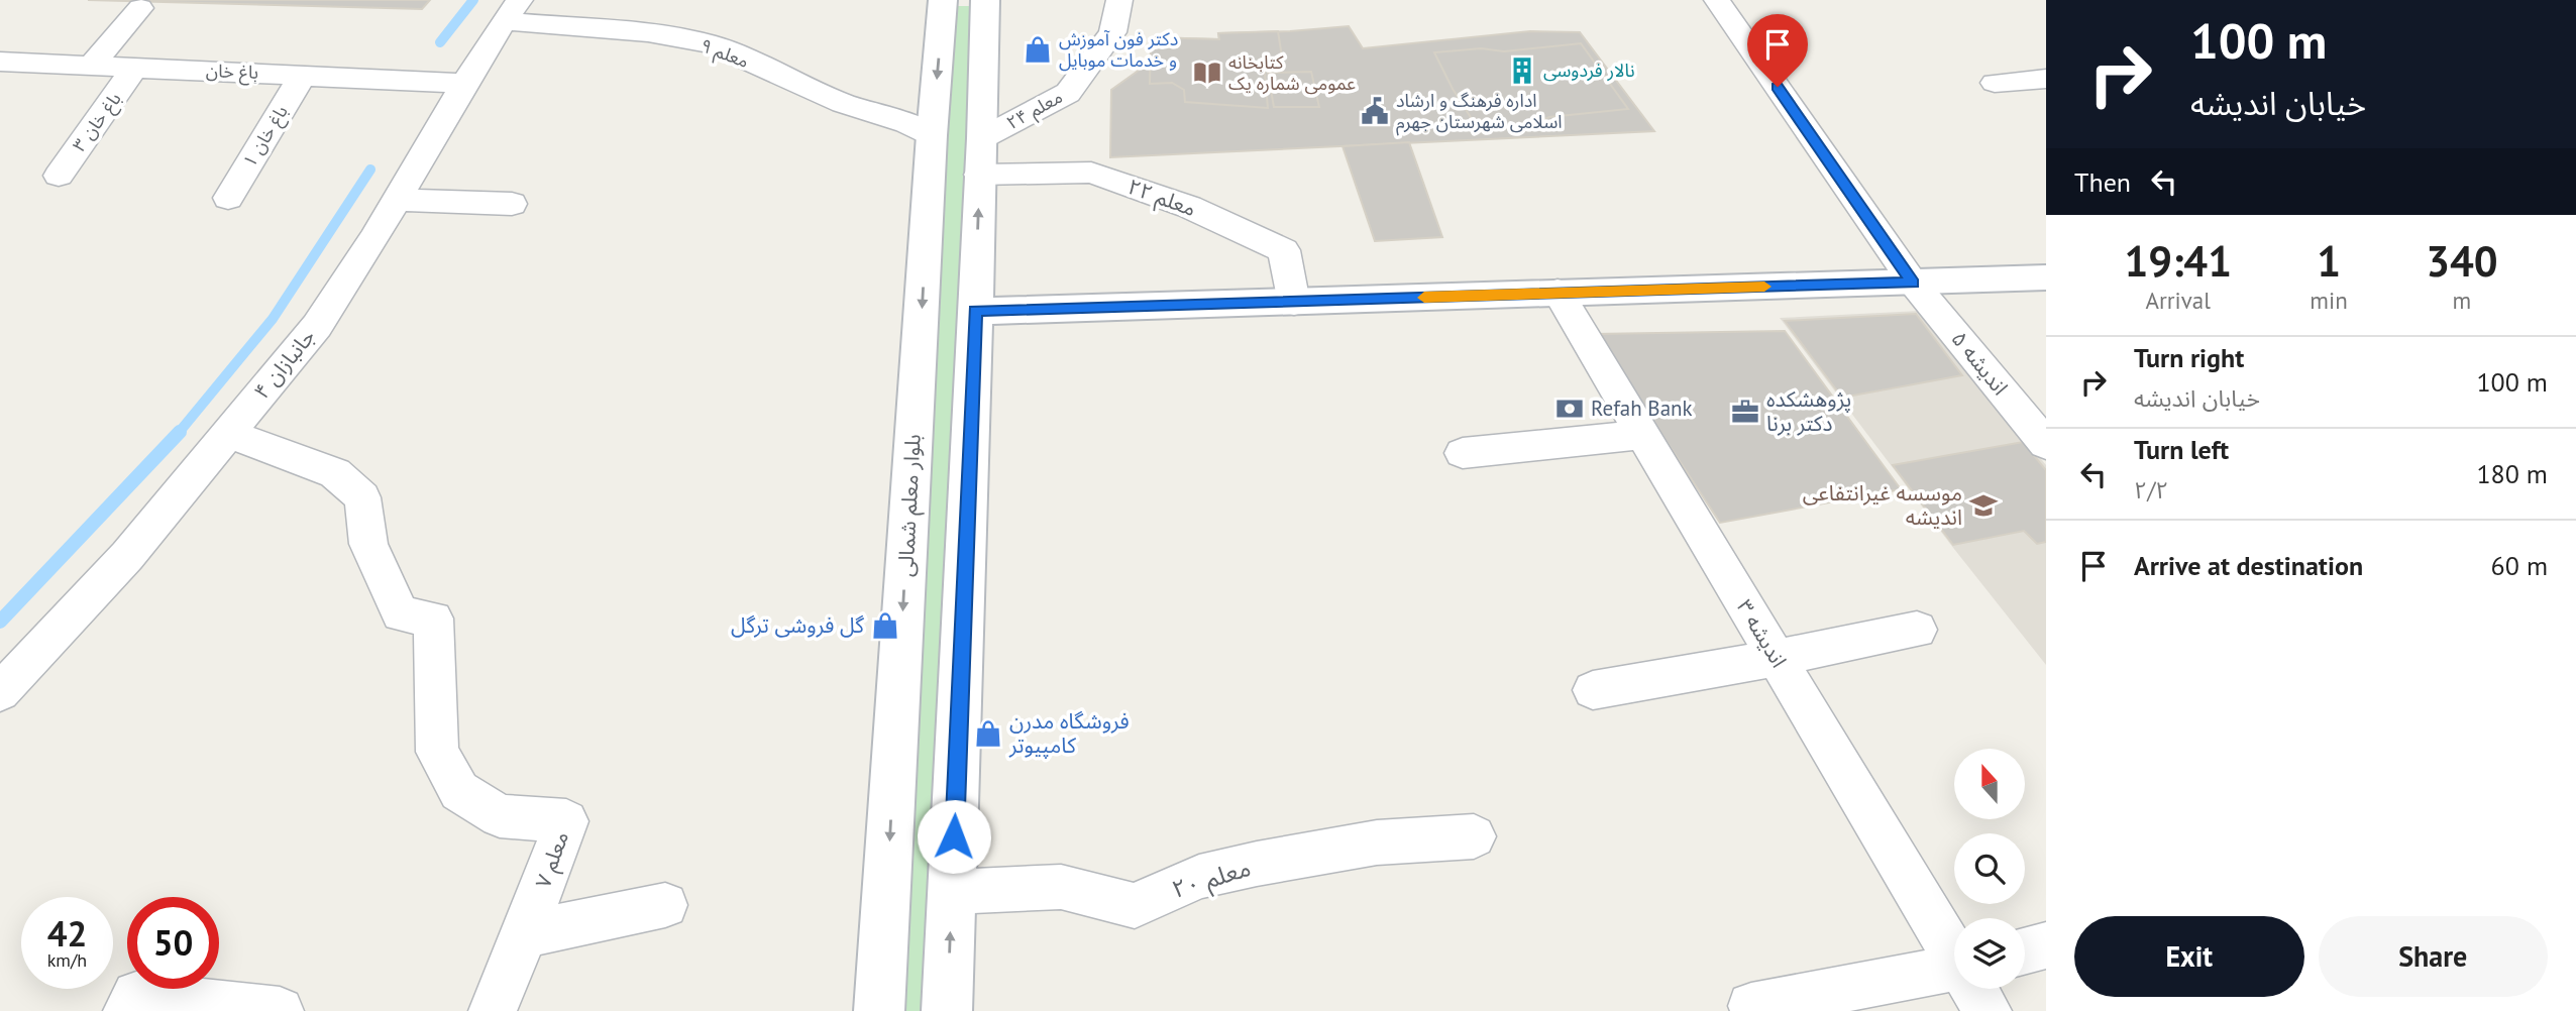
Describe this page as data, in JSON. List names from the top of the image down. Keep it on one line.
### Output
{"streets":{"main road":["بلوار معلم شمالی"],"street":["معلم ۹","باغ خان","معلم ۲۴","باغ خان ۳","باغ خان ۱","معلم ۲۲","اندیشه ۵","جانبازان ۴","اندیشه ۳","معلم ۷","معلم ۲۰"]},"crossings":[["معلم ۹","جانبازان ۴"],["معلم ۹","بلوار معلم شمالی"],["باغ خان","باغ خان ۳"],["باغ خان","باغ خان ۱"],["باغ خان","جانبازان ۴"],["معلم ۲۴","معلم ۲۲"],["جانبازان ۴","معلم ۷"]],"places":{"shop":["دکتر فون آموزش و خدمات موبایل","گل فروشی ترگل","فروشگاه مدرن کامپیوتر"],"building":["نالار فردوسی"],"library":["کتابخانه عمومی شماره یک"],"public building":["اداره فرهنگ و ارشاد اسلامی شهرستان جهرم"],"bank":["Refah Bank"],"office":["پژوهشکده دکتر برنا"],"school or university":["موسسه غیرانتفاعی اندیشه"]},"north":"top","page":{"turn":["100 m","خیابان اندیشه"],"then":"Then","eta":["19:41","Arrival","1","min","340","m"],"list":[{"name":"Turn right","note":"خیابان اندیشه","value":"100 m"},{"name":"Turn left","note":"۲/۲","value":"180 m"},{"name":"Arrive at destination","value":"60 m"}],"speed":"42 km/h","limit":"50","buttons":["Exit","Share"]}}
